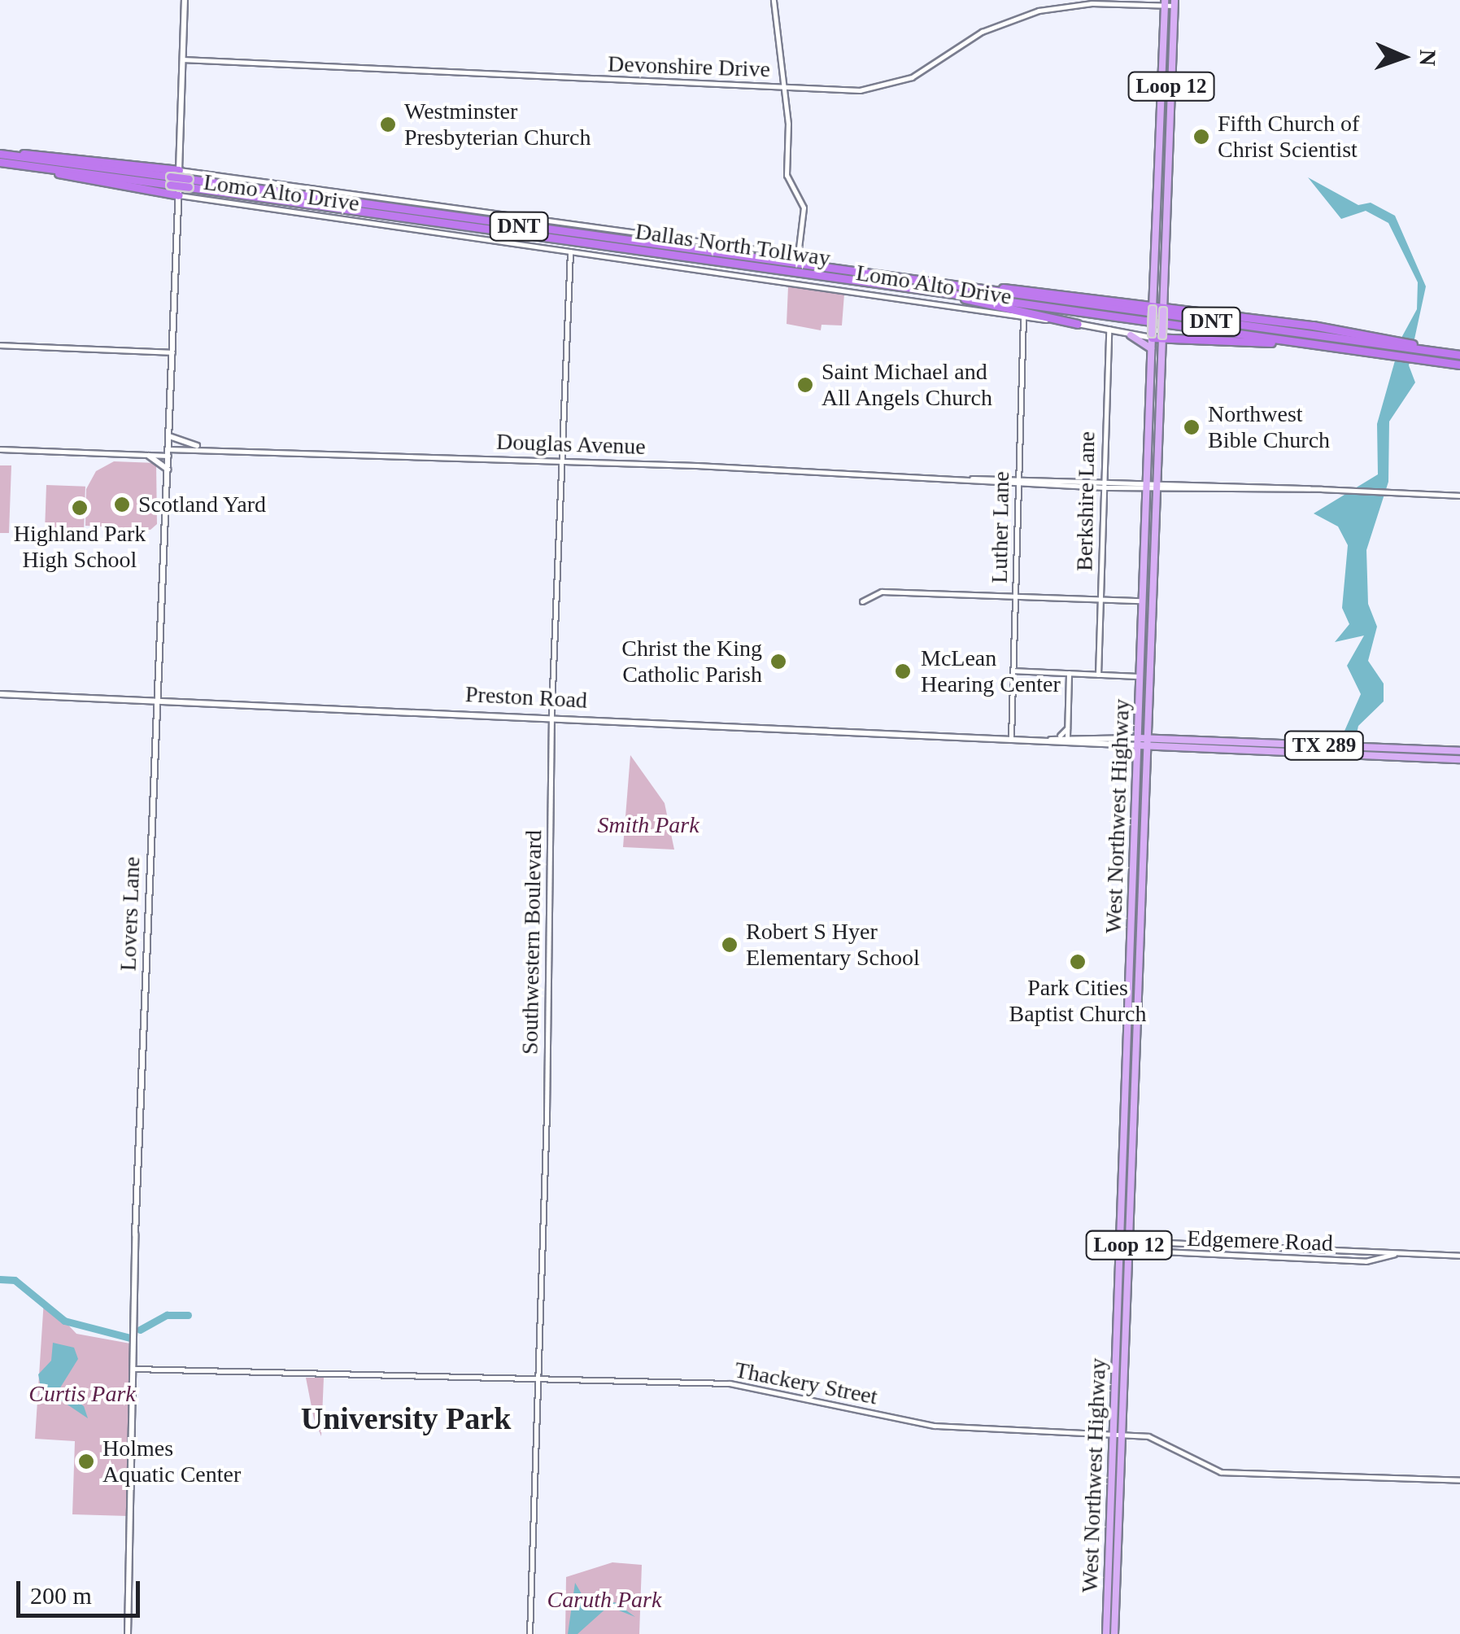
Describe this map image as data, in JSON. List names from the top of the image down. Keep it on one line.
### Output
{"streets":{"highway":["DNT","Dallas North Tollway"],"main road":["Loop 12","Lomo Alto Drive","Preston Road","TX 289","West Northwest Highway","Lovers Lane"],"street":["Devonshire Drive","Douglas Avenue","Berkshire Lane","Luther Lane","Southwestern Boulevard","Edgemere Road","Thackery Street"]},"crossings":[["Devonshire Drive","West Northwest Highway"],["Devonshire Drive","Lovers Lane"],["Lomo Alto Drive","Berkshire Lane"],["Lomo Alto Drive","Luther Lane"],["Lomo Alto Drive","West Northwest Highway"],["Lomo Alto Drive","Lovers Lane"],["Lomo Alto Drive","Southwestern Boulevard"],["Douglas Avenue","Berkshire Lane"],["Douglas Avenue","Luther Lane"],["Douglas Avenue","West Northwest Highway"],["Douglas Avenue","Lovers Lane"],["Douglas Avenue","Southwestern Boulevard"],["Luther Lane","Preston Road"],["Preston Road","West Northwest Highway"],["Preston Road","Lovers Lane"],["Preston Road","Southwestern Boulevard"],["West Northwest Highway","Edgemere Road"],["West Northwest Highway","Thackery Street"],["Lovers Lane","Thackery Street"],["Southwestern Boulevard","Thackery Street"]],"districts":["University Park"],"parks":["Smith Park","Curtis Park","Caruth Park"],"places":["Westminster Presbyterian Church","Fifth Church of Christ Scientist","Saint Michael and All Angels Church","Northwest Bible Church","Scotland Yard","Highland Park High School","Christ the King Catholic Parish","McLean Hearing Center","Robert S Hyer Elementary School","Park Cities Baptist Church","Holmes Aquatic Center"],"scale_bar":"200 m","north":"right"}
